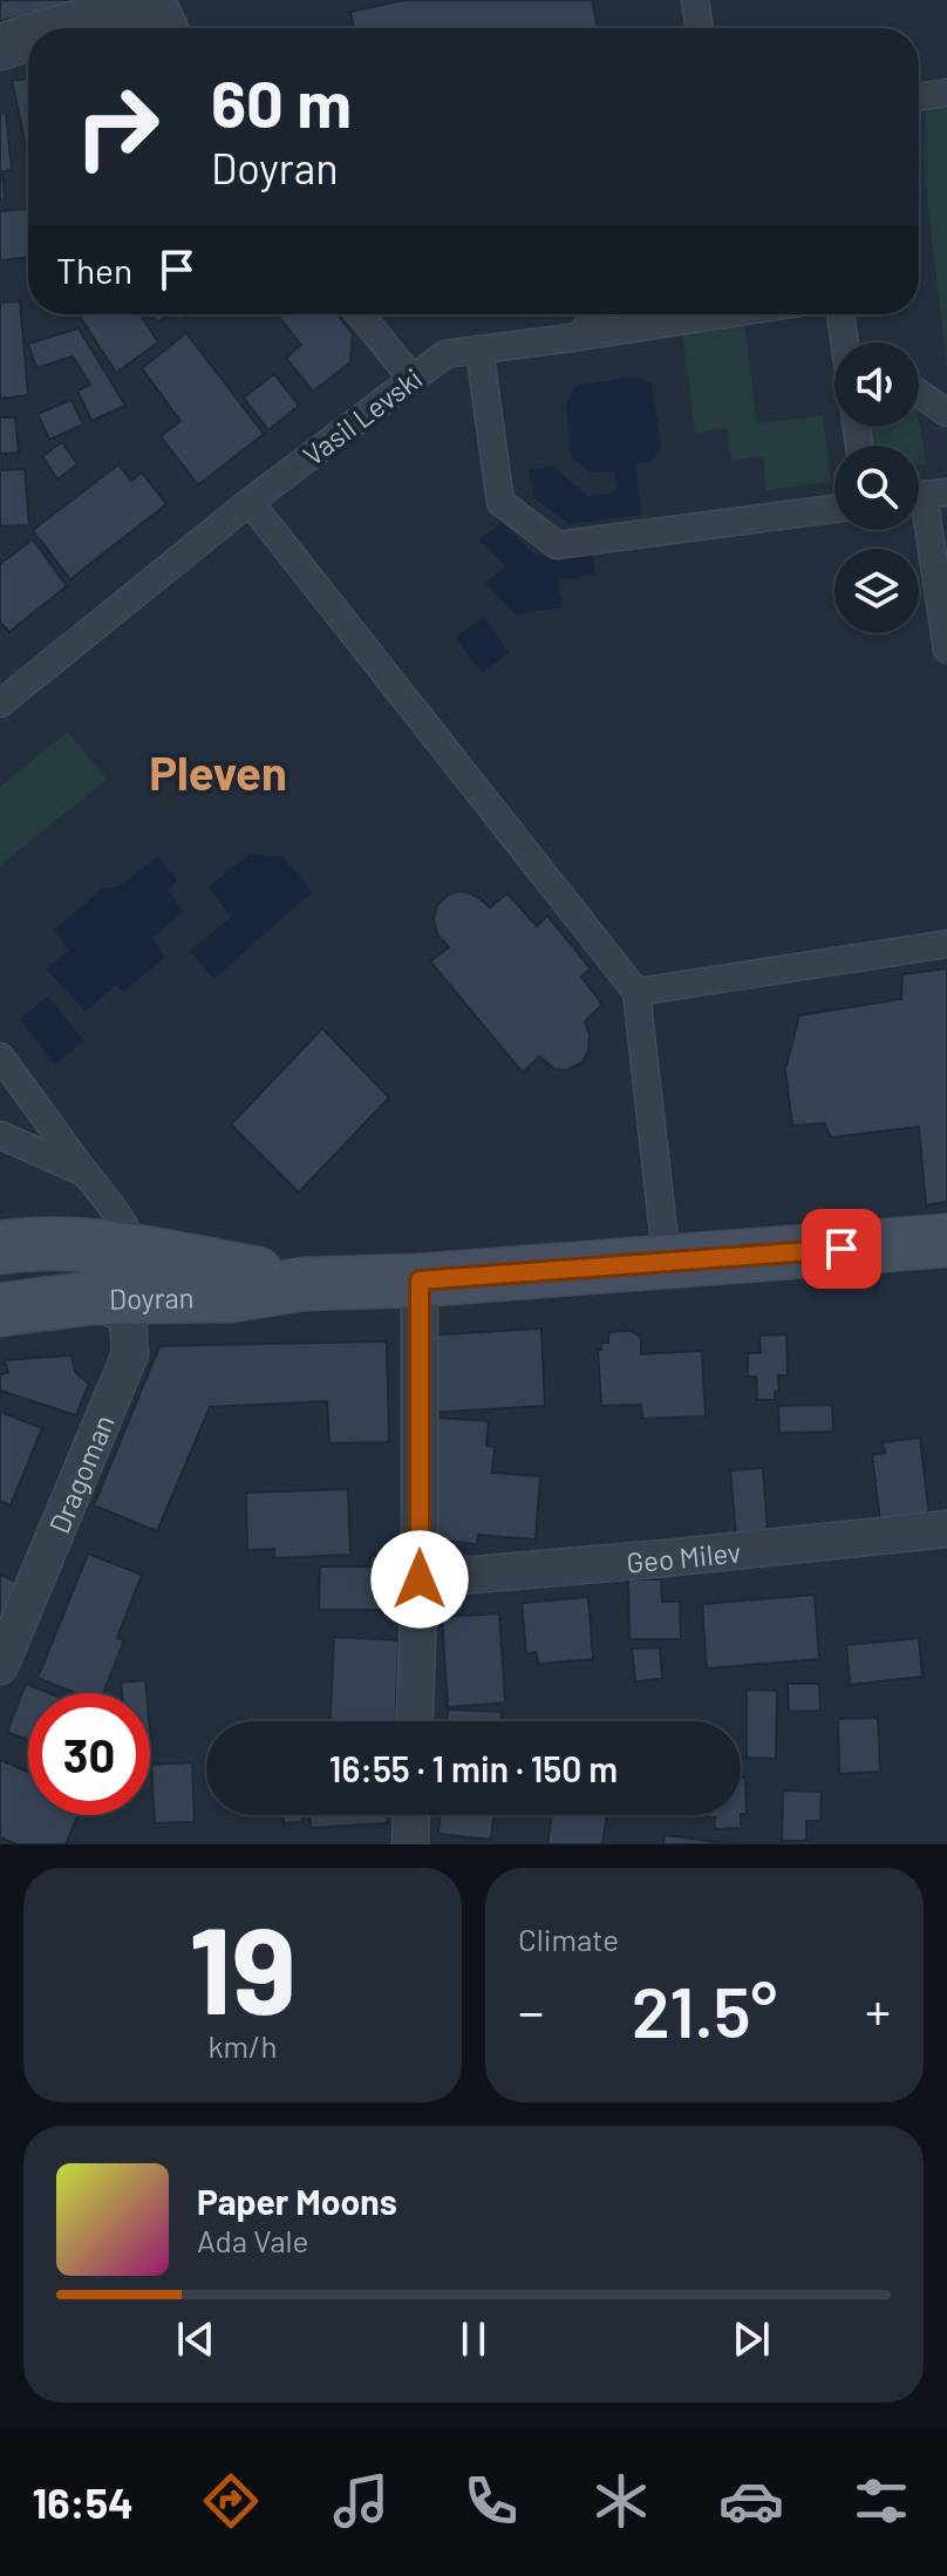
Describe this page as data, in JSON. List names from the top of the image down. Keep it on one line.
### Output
{"streets":{"main road":["Doyran"],"street":["Vasil Levski","Dragoman","Geo Milev"]},"crossings":[["Doyran","Dragoman"]],"districts":["Pleven"],"page":{"turn":["60 m","Doyran"],"then":"Then","limit":"30","trip":"16:55 · 1 min · 150 m","tile":[["19","km/h"],"Climate"],"heat":["−","21.5°","+"],"song":["Paper Moons","Ada Vale"],"tabs":"16:54"}}
